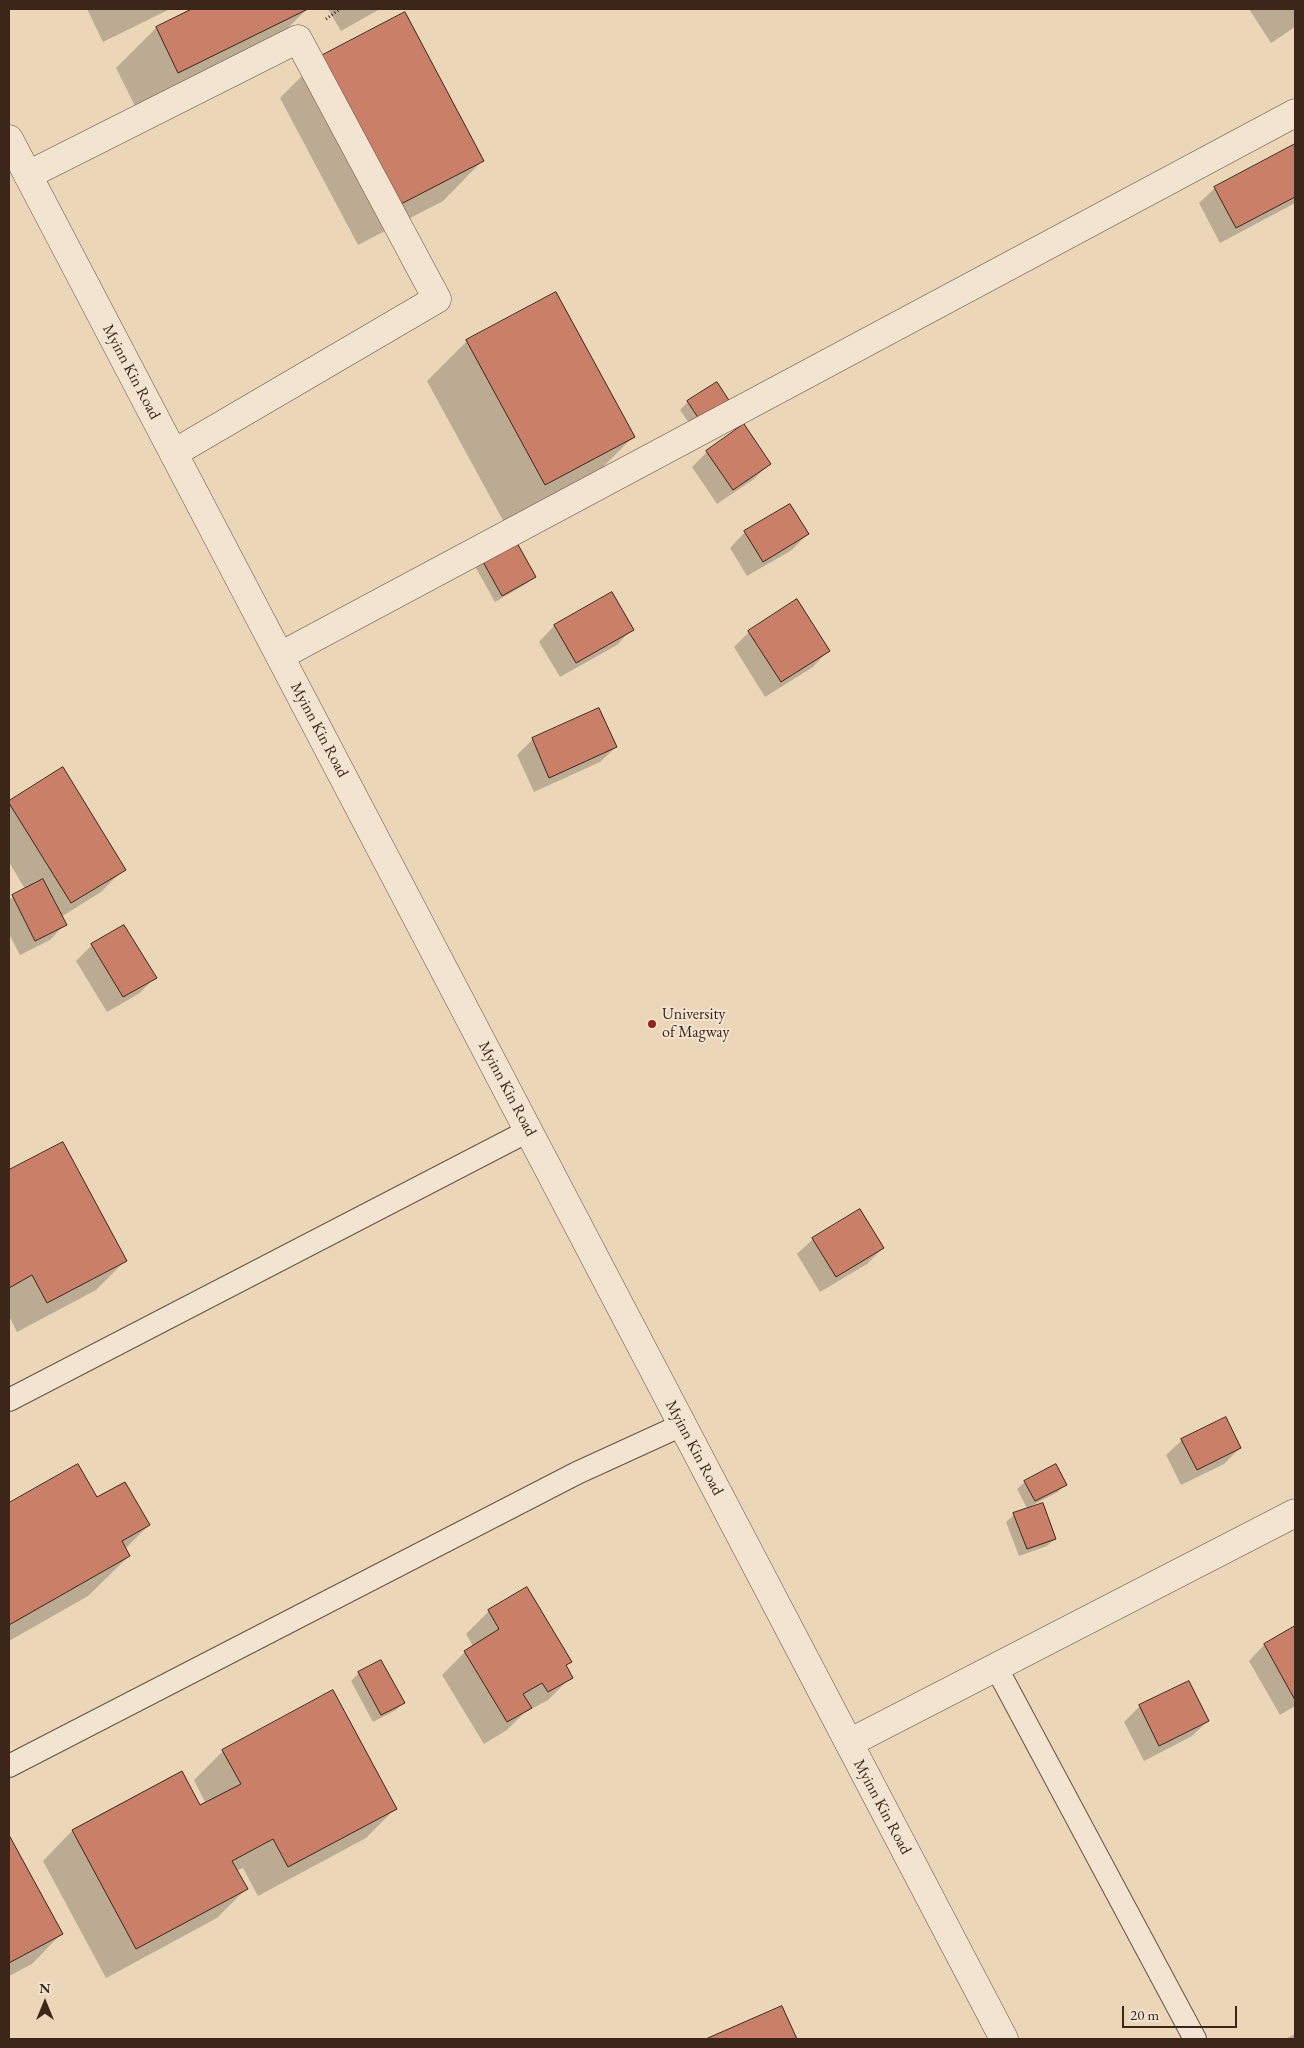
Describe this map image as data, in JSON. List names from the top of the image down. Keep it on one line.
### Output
{"streets":{"street":["Myinn Kin Road"]},"places":["University of Magway"],"scale_bar":"20 m","north":"top"}
